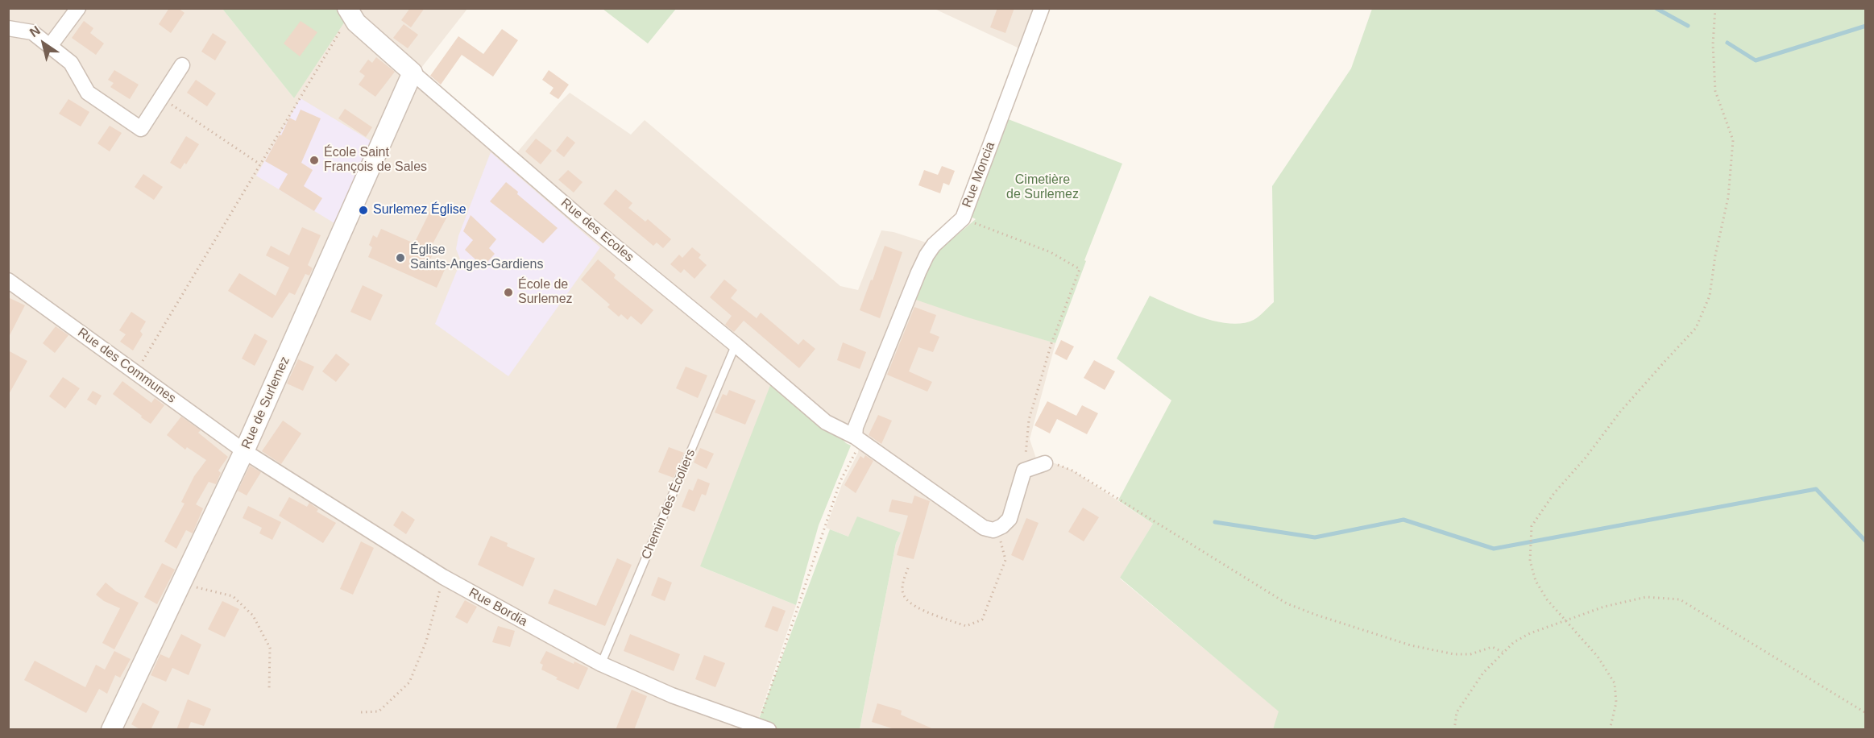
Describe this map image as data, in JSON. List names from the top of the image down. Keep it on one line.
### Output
{"streets":{"street":["Rue Moncia","Rue des Ecoles","Rue des Communes","Rue de Surlemez","Rue Bordia"],"lane":["Chemin des Écoliers"]},"crossings":[["Rue Moncia","Rue des Ecoles"],["Rue des Ecoles","Rue de Surlemez"],["Rue des Ecoles","Chemin des Écoliers"],["Rue des Communes","Rue de Surlemez"],["Rue des Communes","Rue Bordia"],["Rue de Surlemez","Rue Bordia"],["Chemin des Écoliers","Rue Bordia"]],"parks":["Cimetière de Surlemez"],"places":["École Saint François de Sales","Surlemez Église","Église Saints-Anges-Gardiens","École de Surlemez"],"north":"top left"}
